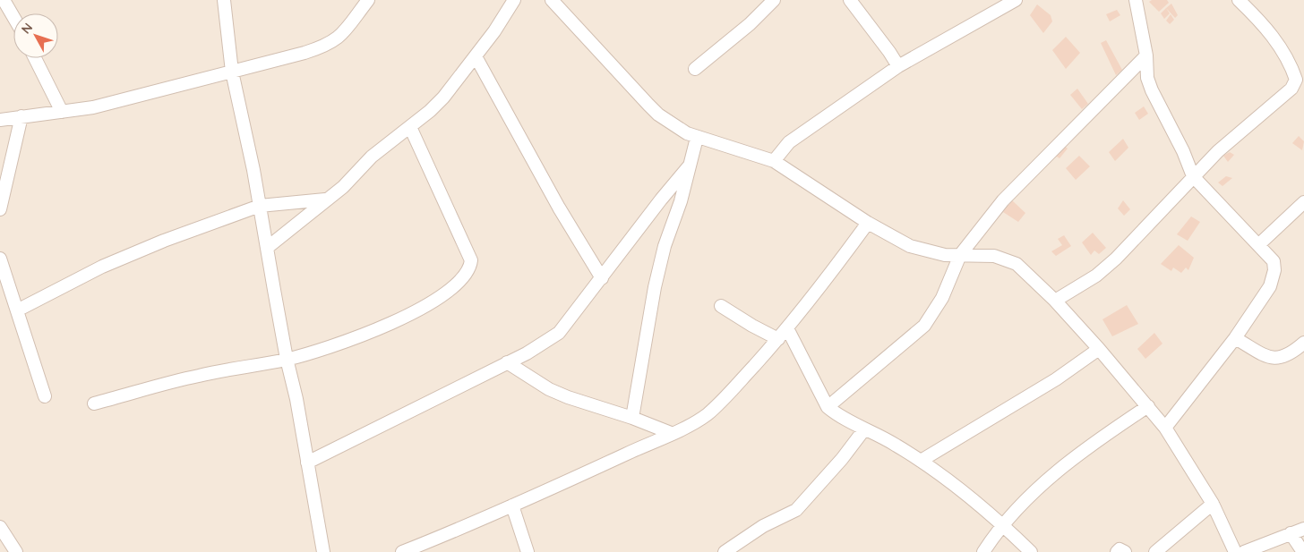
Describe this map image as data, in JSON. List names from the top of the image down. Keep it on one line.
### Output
{"north":"top left"}
